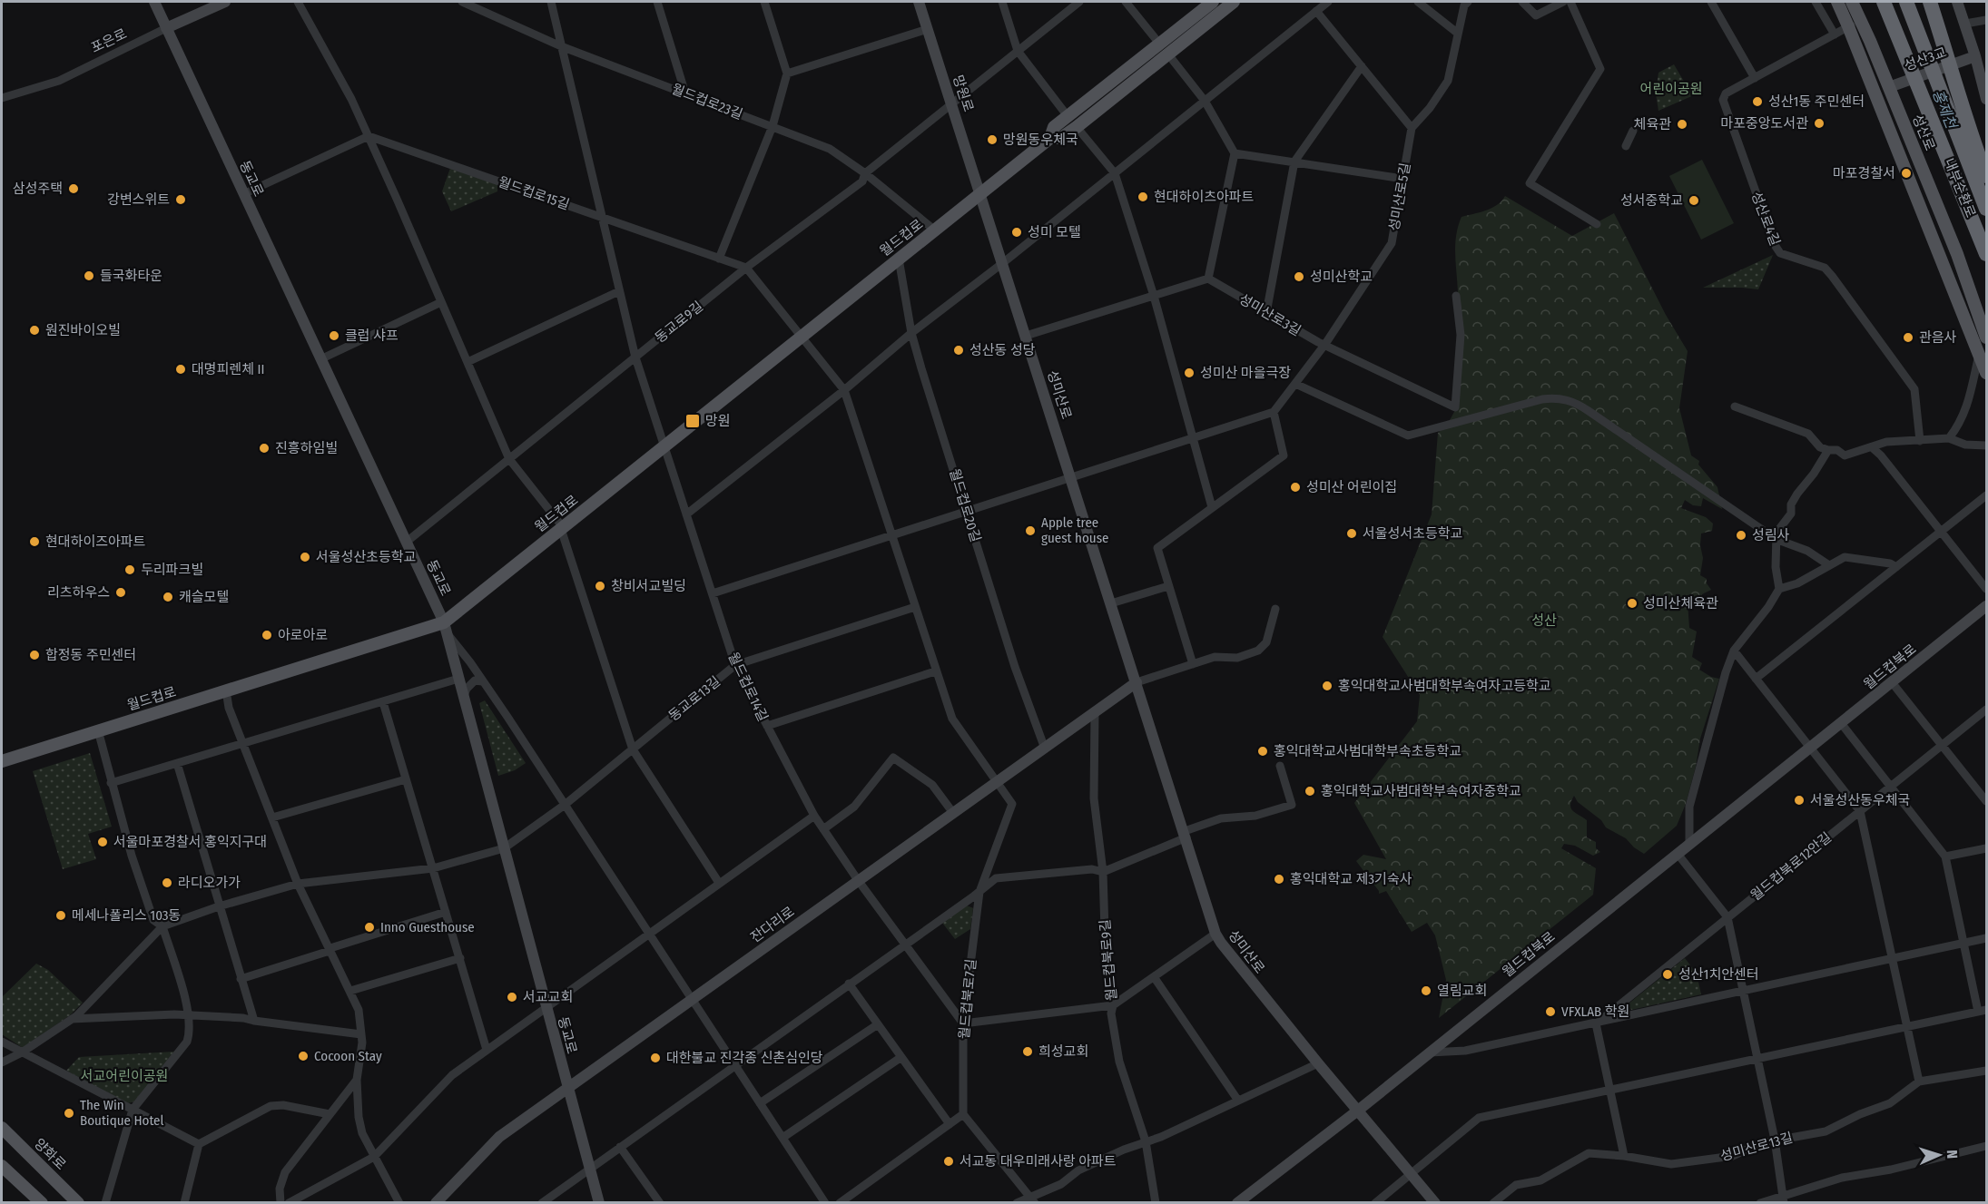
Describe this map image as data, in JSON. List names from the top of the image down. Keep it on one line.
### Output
{"streets":{"highway":["내부순환로"],"main road":["성산로","월드컵로","양화로"],"street":["포은로","성산3교","망원로","월드컵로23길","동교로","월드컵로15길","성미산로5길","성산로4길","성미산로3길","동교로9길","성미산로","월드컵로20길","월드컵북로","월드컵로14길","동교로13길","월드컵북로12안길","잔다리로","월드컵북로9길","월드컵북로7길","성미산로13길"]},"crossings":[["포은로","동교로"],["성산3교","성산로"],["망원로","월드컵로"],["망원로","동교로9길"],["망원로","성미산로"],["월드컵로23길","월드컵로"],["월드컵로23길","동교로9길"],["월드컵로23길","월드컵로14길"],["성산로","성산로4길"],["동교로","월드컵로"],["동교로","동교로9길"],["동교로","동교로13길"],["동교로","잔다리로"],["월드컵로15길","동교로9길"],["월드컵로15길","월드컵로14길"],["성미산로5길","성미산로3길"],["월드컵로","성미산로"],["월드컵로","월드컵로20길"],["월드컵로","월드컵로14길"],["동교로9길","월드컵로14길"],["성미산로","월드컵북로"],["성미산로","잔다리로"],["월드컵로20길","잔다리로"],["월드컵로14길","동교로13길"],["월드컵로14길","잔다리로"],["월드컵로14길","월드컵북로7길"],["잔다리로","월드컵북로9길"],["잔다리로","월드컵북로7길"]],"water":["홍제천"],"parks":["어린이공원","성산","서교어린이공원"],"places":{"other":["성산1동 주민센터","마포중앙도서관","체육관","망원동우체국","마포경찰서","삼성주택","현대하이츠아파트","강변스위트","성서중학교","성미 모텔","들국화타운","성미산학교","원진바이오빌","클럽 샤프","관음사","성산동 성당","대명피렌체 II","성미산 마을극장","진흥하임빌","성미산 어린이집","Apple tree guest house","서울성서초등학교","성림사","현대하이즈아파트","서울성산초등학교","두리파크빌","창비서교빌딩","리츠하우스","캐슬모텔","성미산체육관","아로아로","합정동 주민센터","홍익대학교사범대학부속여자고등학교","홍익대학교사범대학부속초등학교","홍익대학교사범대학부속여자중학교","서울성산동우체국","서울마포경찰서 홍익지구대","홍익대학교 제3기숙사","라디오가가","메세나폴리스 103동","Inno Guesthouse","성산1치안센터","열림교회","서교교회","VFXLAB 학원","희성교회","Cocoon Stay","대한불교 진각종 신촌심인당","The Win Boutique Hotel","서교동 대우미래사랑 아파트"],"transit":["망원"]},"north":"right"}
